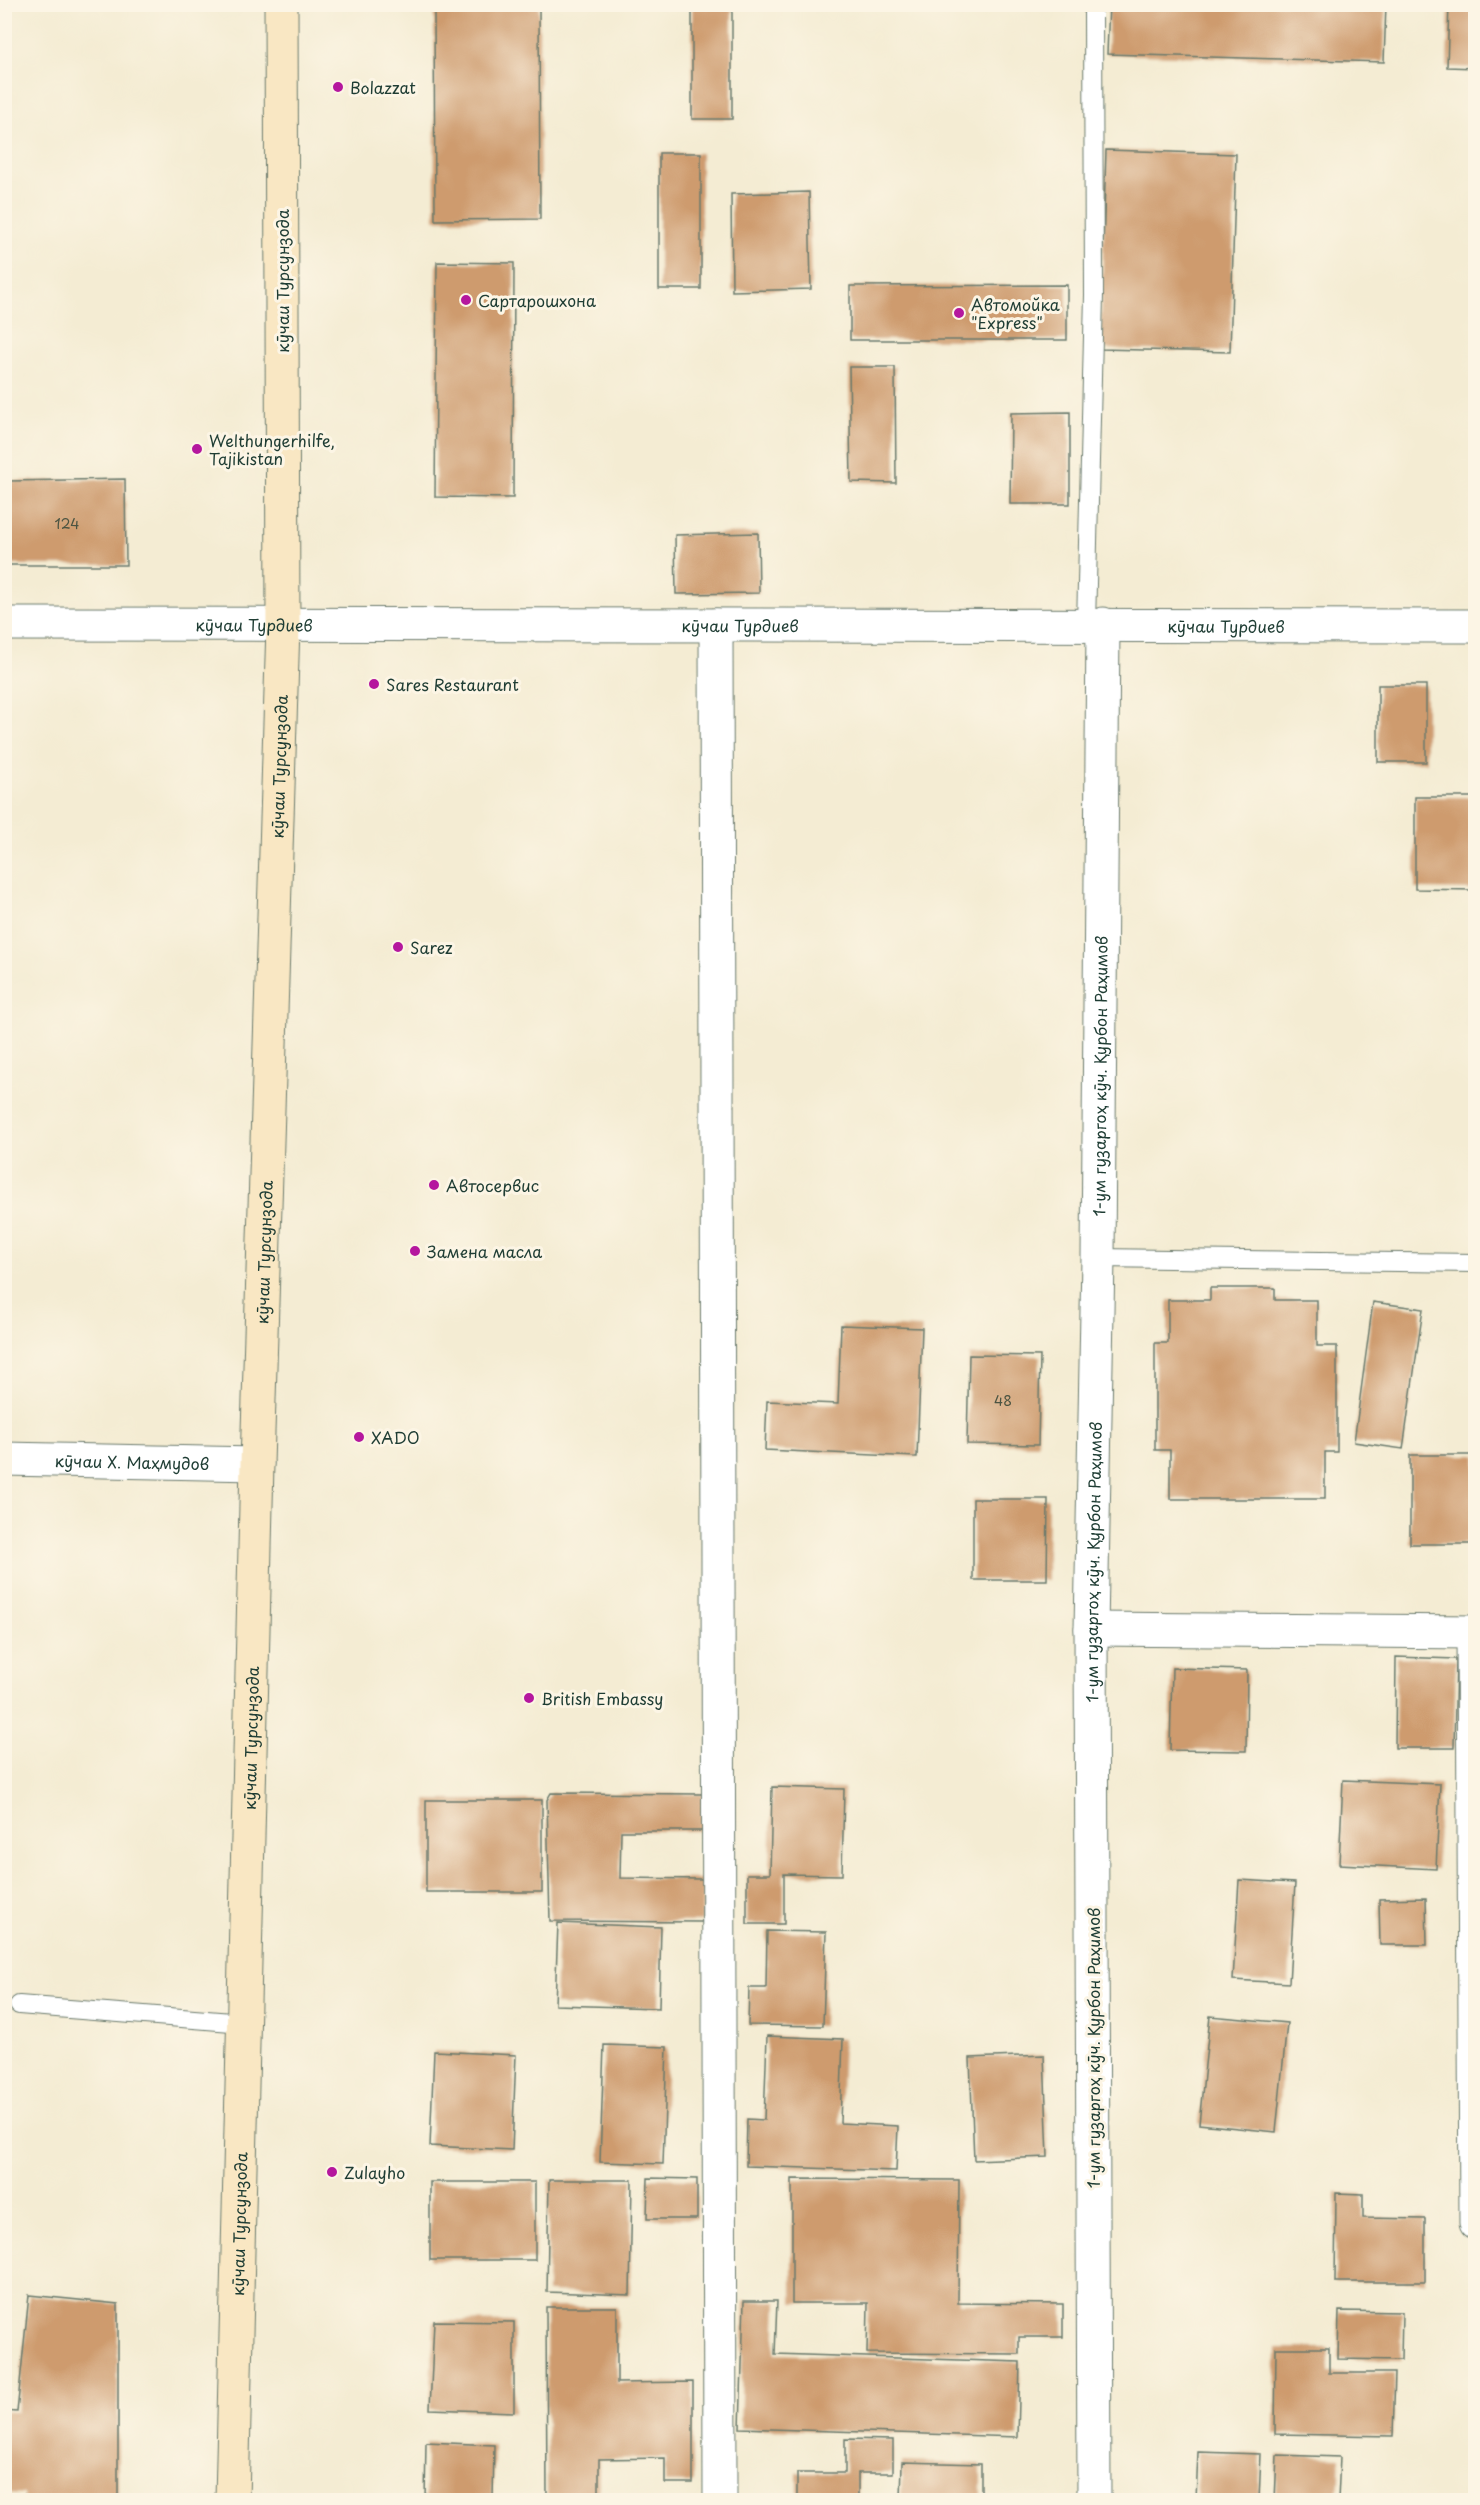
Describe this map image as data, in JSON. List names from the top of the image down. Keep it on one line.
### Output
{"streets":{"main road":["кӯчаи Турсунзода"],"street":["кӯчаи Турдиев","1-ум гузаргоҳ кӯч. Қурбон Раҳимов","кӯчаи Х. Маҳмудов"]},"crossings":[["кӯчаи Турсунзода","кӯчаи Турдиев"],["кӯчаи Турсунзода","кӯчаи Х. Маҳмудов"],["кӯчаи Турдиев","1-ум гузаргоҳ кӯч. Қурбон Раҳимов"]],"places":["Bolazzat","Сартарошхона","Автомойка \"Express\"","Welthungerhilfe, Tajikistan","Sares Restaurant","Sarez","Автосервис","Замена масла","XADO","British Embassy","Zulayho"],"house_numbers":["124","48"]}
